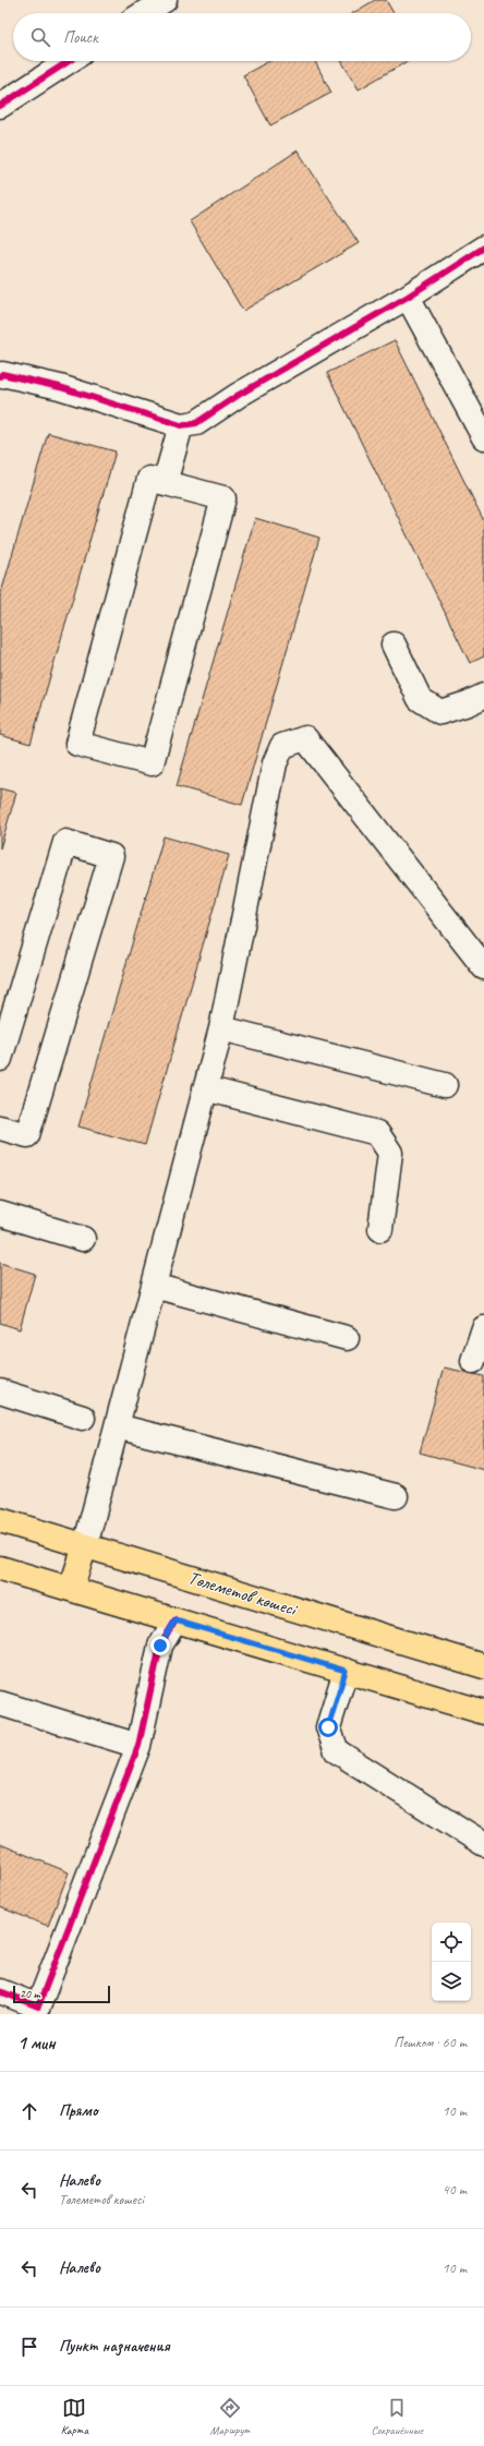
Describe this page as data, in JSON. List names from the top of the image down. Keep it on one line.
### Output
{"streets":{"main road":["Төлеметов көшесі"]},"scale_bar":"20 m","page":{"search":"Поиск","scale":"20 m","heading":["1 мин","Пешком · 60 m"],"list":[["Прямо","10 m"],["Налево","Төлеметов көшесі","40 m"],["Налево","10 m"],"Пункт назначения"],"nav":["Карта","Маршрут","Сохранённые"]}}
